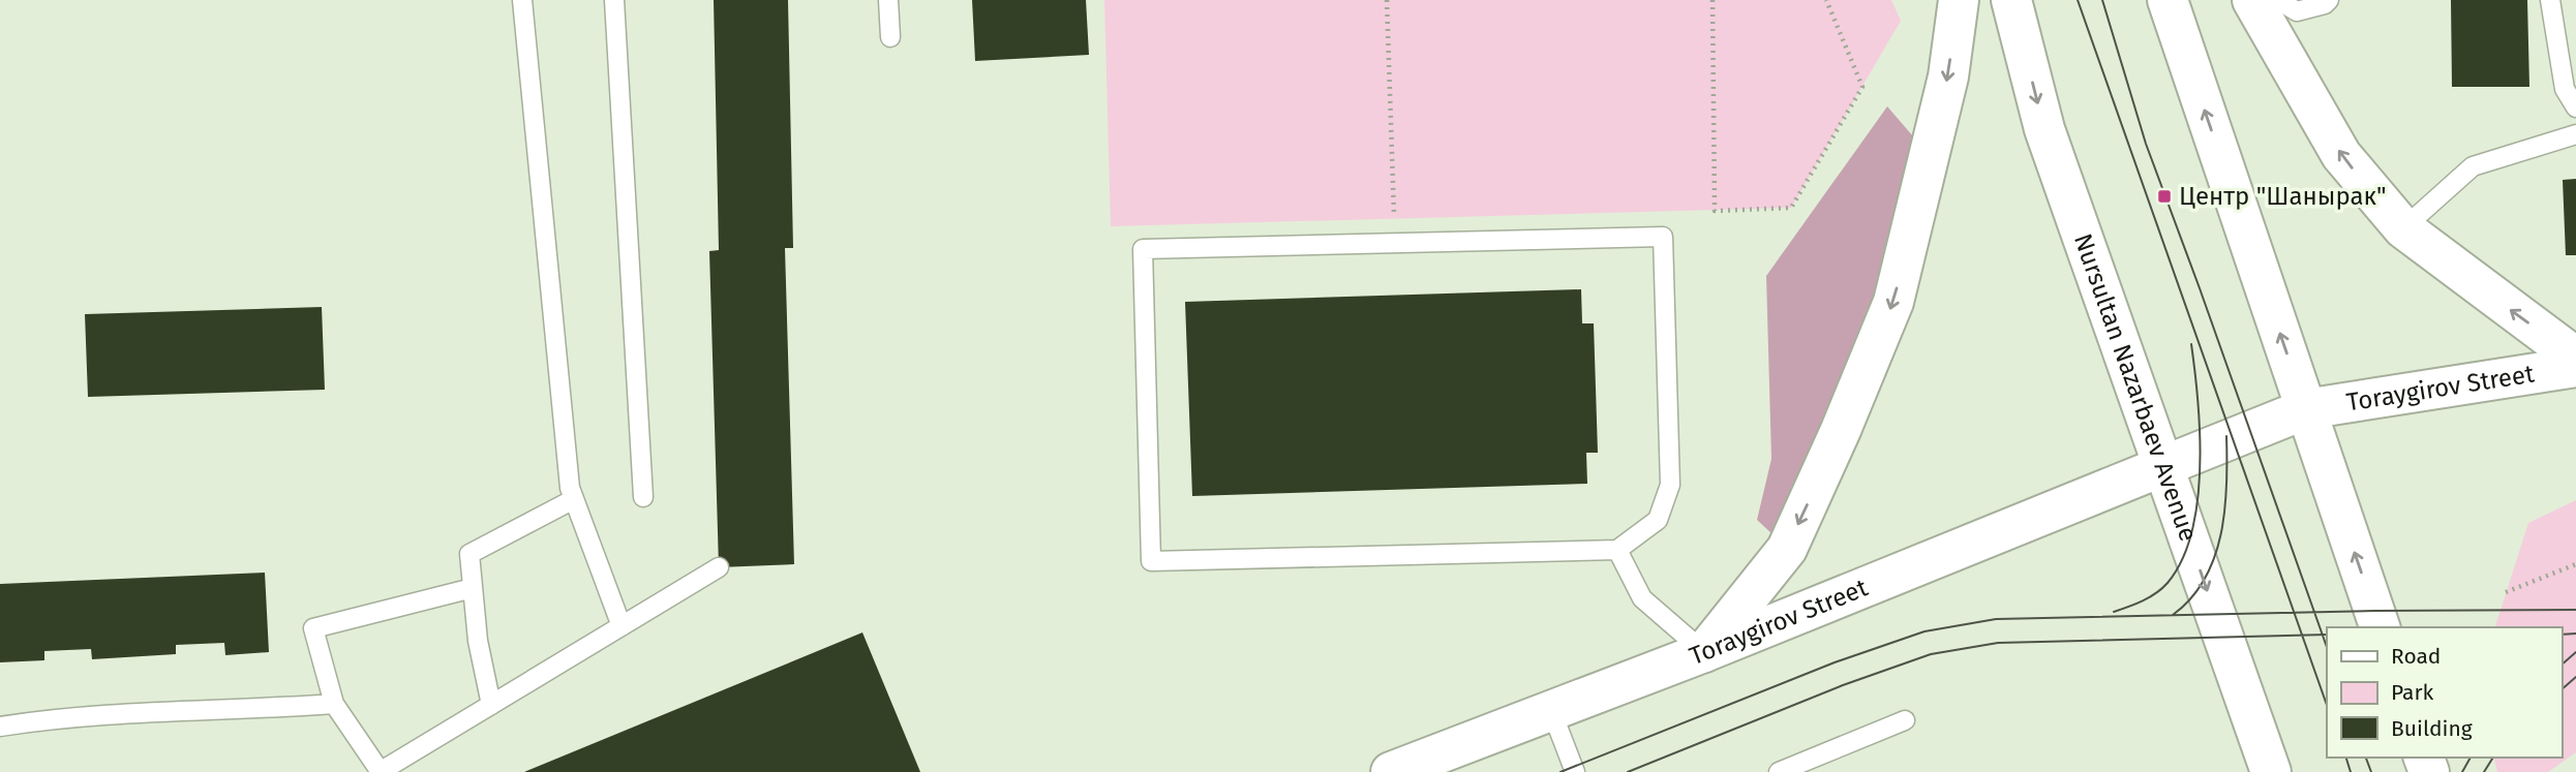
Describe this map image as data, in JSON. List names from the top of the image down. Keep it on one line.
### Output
{"streets":{"main road":["Nursultan Nazarbaev Avenue","Toraygirov Street"]},"crossings":[["Nursultan Nazarbaev Avenue","Toraygirov Street"]],"places":{"transit":["Центр \"Шанырак\""]},"legend":["Road","Park","Building"]}
